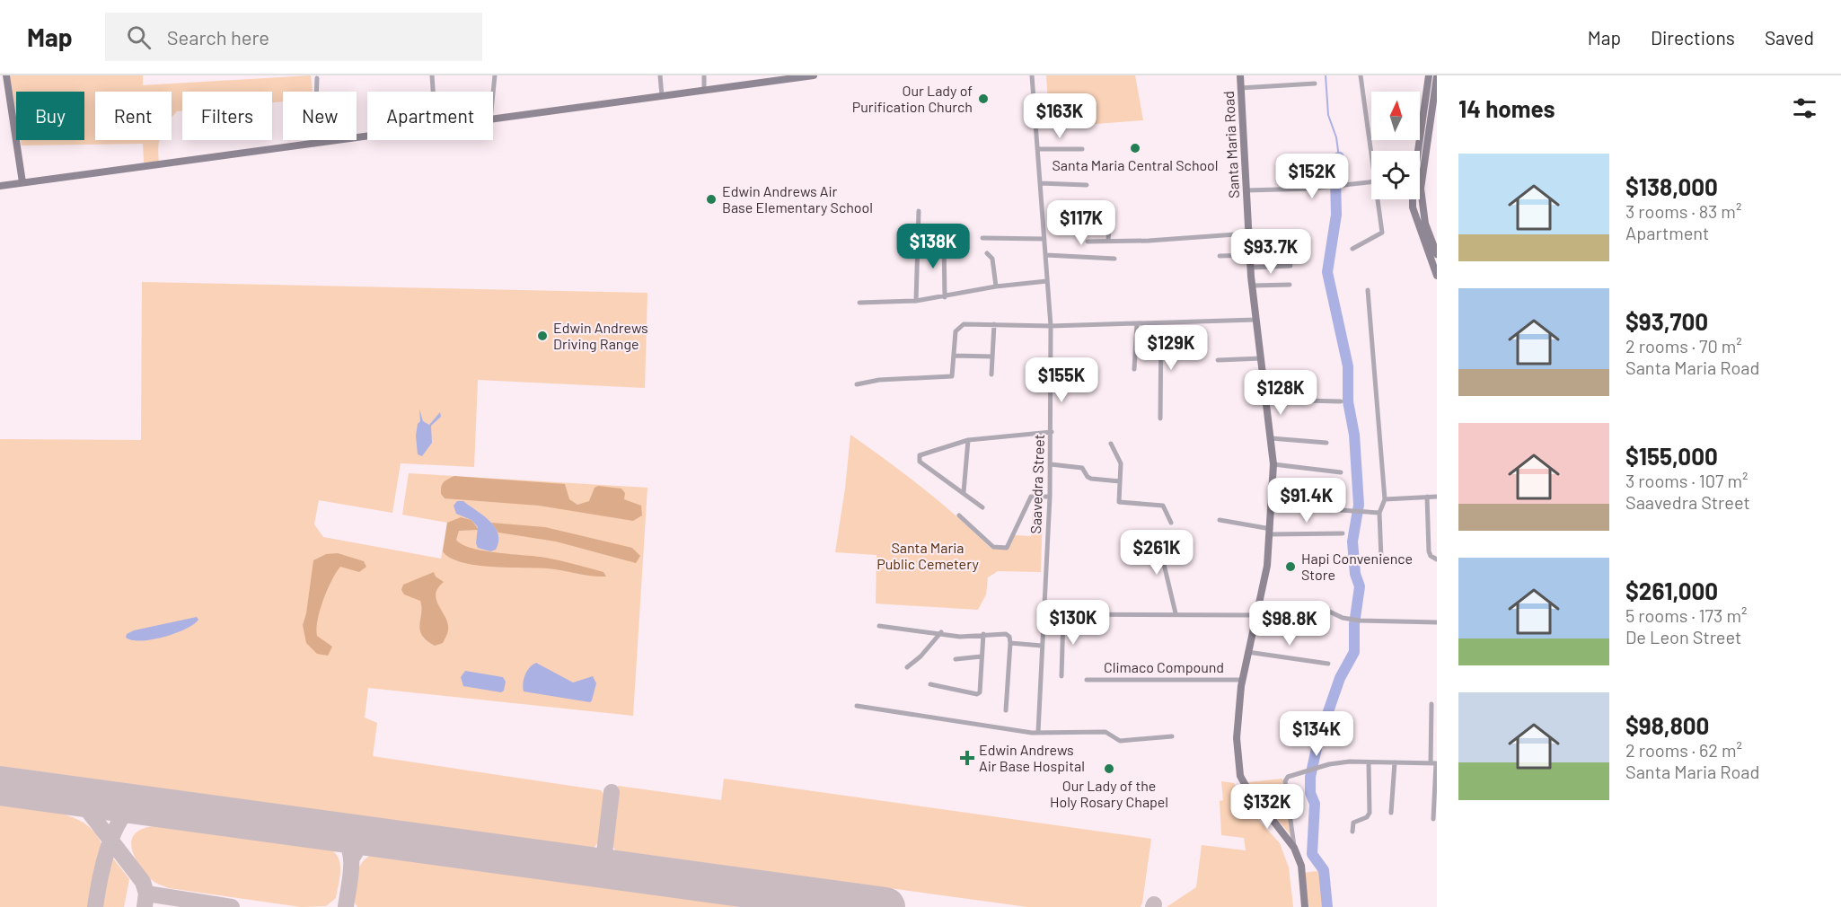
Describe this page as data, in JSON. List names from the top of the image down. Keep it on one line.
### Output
{"streets":{"main road":["Santa Maria Road"],"street":["Saavedra Street","Climaco Compound"]},"crossings":[["Santa Maria Road","Climaco Compound"]],"parks":["Santa Maria Public Cemetery"],"places":{"other":["Our Lady of Purification Church","Santa Maria Central School","Edwin Andrews Air Base Elementary School","Edwin Andrews Driving Range","Hapi Convenience Store","Our Lady of the Holy Rosary Chapel"],"health":["Edwin Andrews Air Base Hospital"]},"north":"top","page":{"header":"Map","search":"Search here","nav":["Map","Directions","Saved"],"heading":"14 homes","chip":["Buy","Rent","Filters","New","Apartment"],"price":["$163K","$152K","$117K","$138K","$93.7K","$129K","$155K","$128K","$91.4K","$261K","$130K","$98.8K","$134K","$132K"],"list":[{"name":"$138,000","note":"3 rooms · 83 m² · Apartment"},{"name":"$93,700","note":"2 rooms · 70 m² · Santa Maria Road"},{"name":"$155,000","note":"3 rooms · 107 m² · Saavedra Street"},{"name":"$261,000","note":"5 rooms · 173 m² · De Leon Street"},{"name":"$98,800","note":"2 rooms · 62 m² · Santa Maria Road"}]}}
